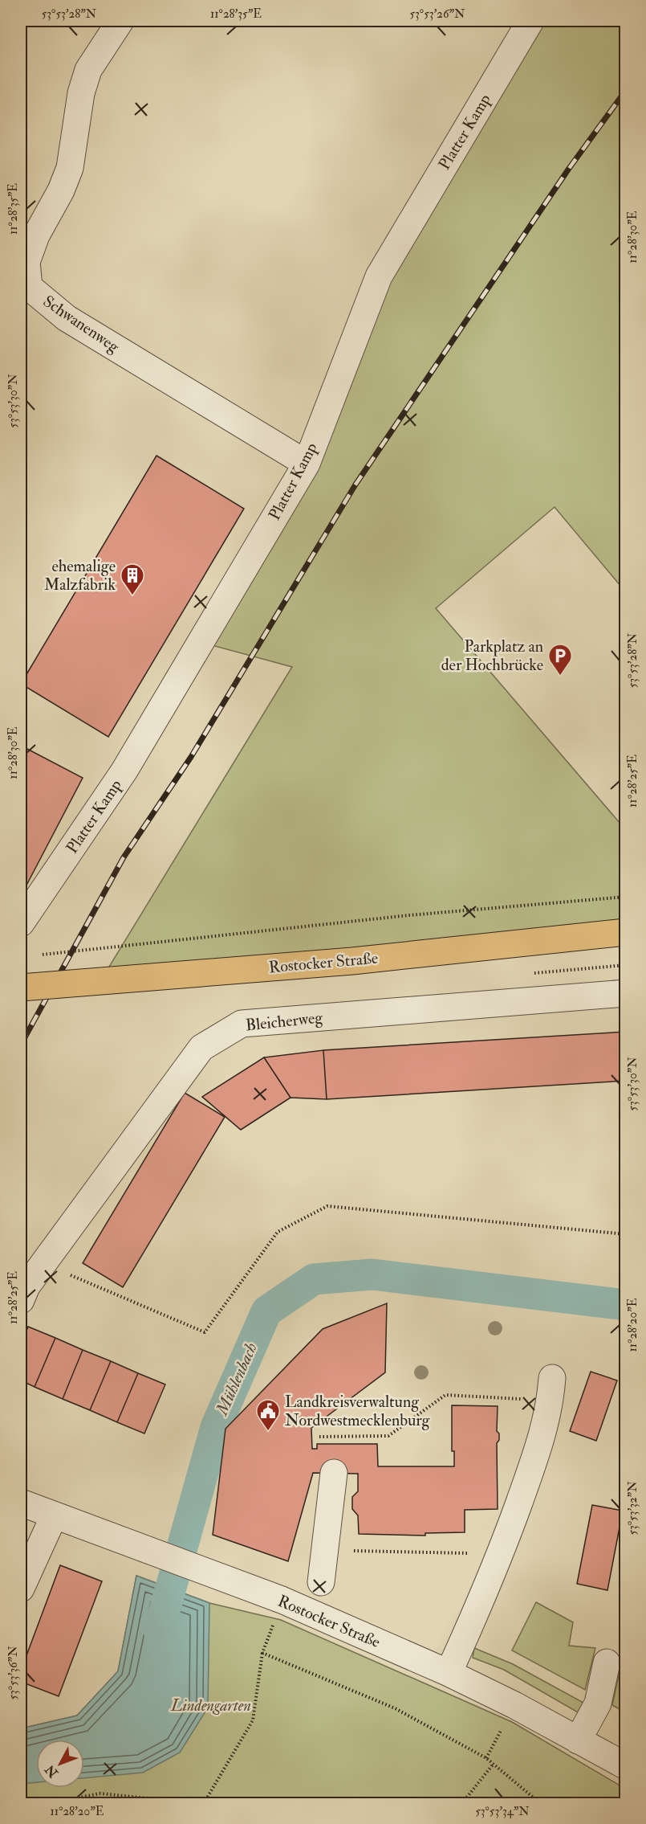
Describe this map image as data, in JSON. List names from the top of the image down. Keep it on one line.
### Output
{"streets":{"main road":["Rostocker Straße"],"street":["Platter Kamp","Schwanenweg","Bleicherweg"]},"crossings":[["Platter Kamp","Schwanenweg"]],"water":["Mühlenbach"],"parks":["Lindengarten"],"places":{"building":["ehemalige Malzfabrik"],"parking":["Parkplatz an der Hochbrücke"],"public building":["Landkreisverwaltung Nordwestmecklenburg"]},"north":"bottom left","coordinates":["53°53'28\"N","11°28'35\"E","53°53'26\"N","11°28'30\"E","53°53'30\"N","11°28'25\"E","11°28'20\"E","53°53'32\"N","53°53'36\"N","53°53'34\"N"]}
